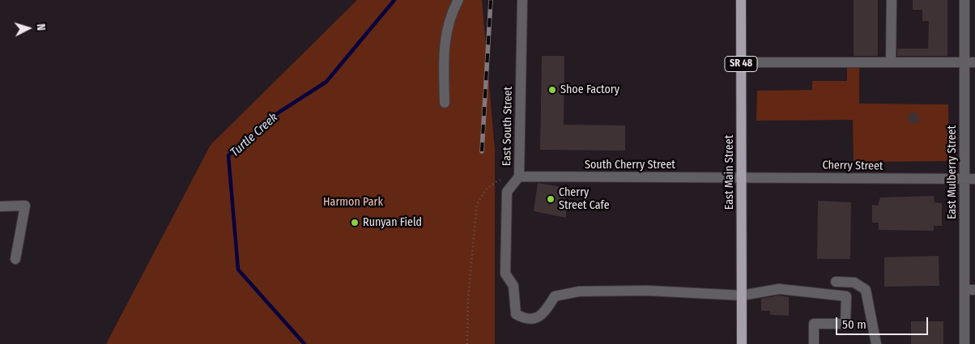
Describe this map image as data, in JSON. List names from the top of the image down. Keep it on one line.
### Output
{"streets":{"main road":["SR 48","East Main Street"],"street":["East South Street","South Cherry Street","Cherry Street","East Mulberry Street"]},"crossings":[["East South Street","South Cherry Street"],["East South Street","East Main Street"],["South Cherry Street","Cherry Street"],["South Cherry Street","East Main Street"],["Cherry Street","East Main Street"],["Cherry Street","East Mulberry Street"]],"water":["Turtle Creek"],"parks":["Harmon Park"],"places":["Shoe Factory","Cherry Street Cafe","Runyan Field"],"scale_bar":"50 m","north":"right"}
